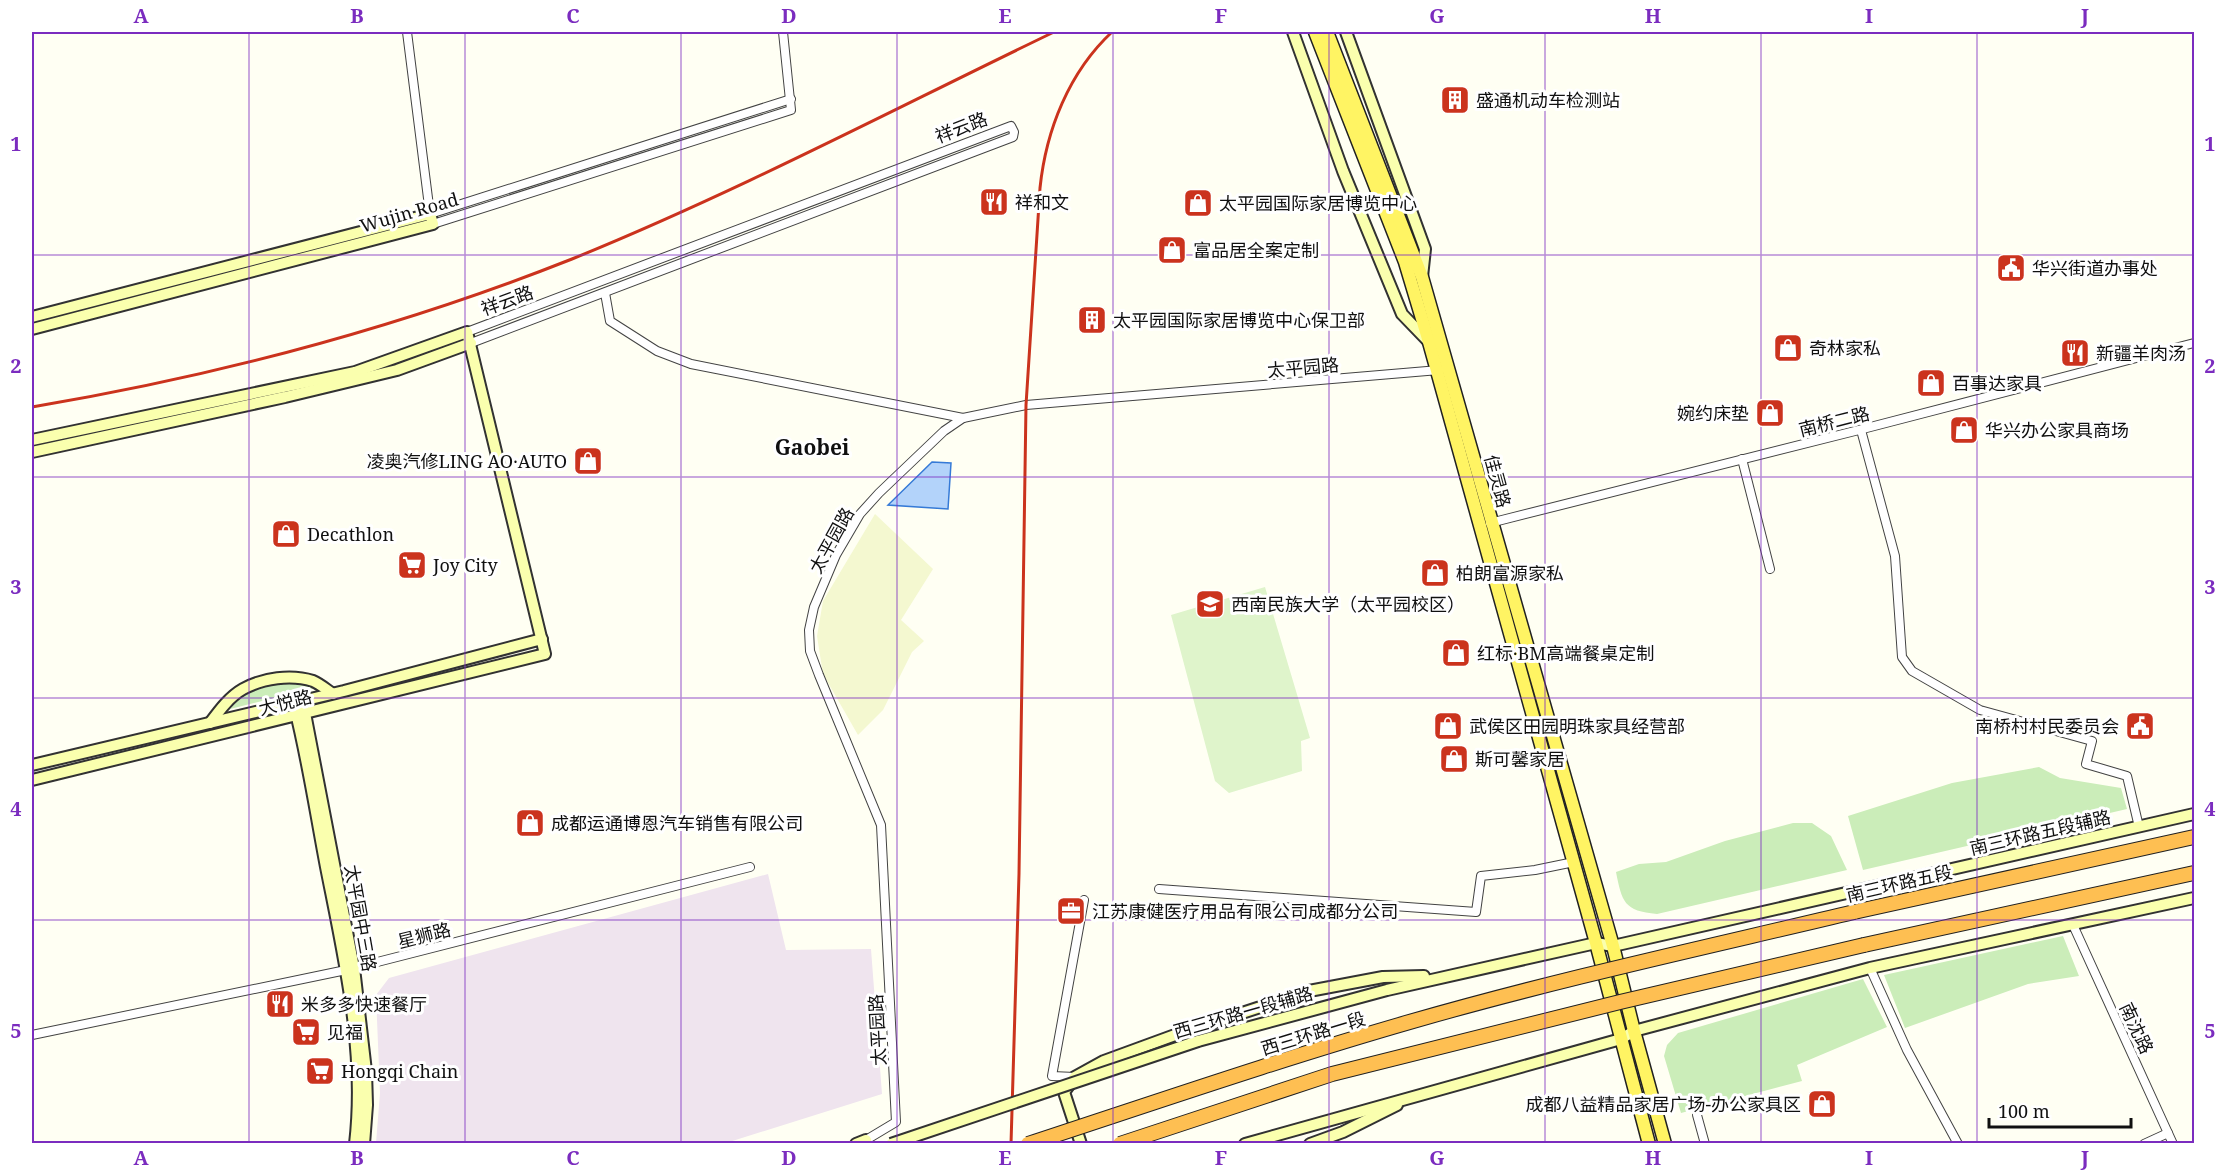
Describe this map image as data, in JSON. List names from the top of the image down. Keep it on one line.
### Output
{"streets":{"highway":["南三环路五段","西三环路一段"],"main road":["佳灵路"],"street":["祥云路","Wujin Road","太平园路","南桥二路","大悦路","南三环路五段辅路","太平园中三路","星狮路","西三环路一段辅路","南沈路"]},"crossings":[["太平园路","佳灵路"],["南桥二路","佳灵路"],["佳灵路","南三环路五段辅路"],["佳灵路","西三环路一段辅路"],["大悦路","太平园中三路"],["南三环路五段辅路","西三环路一段辅路"],["南三环路五段","西三环路一段"],["太平园中三路","星狮路"]],"districts":["Gaobei"],"places":{"building":["盛通机动车检测站","太平园国际家居博览中心保卫部"],"restaurant":["祥和文","新疆羊肉汤","米多多快速餐厅"],"shop":["太平园国际家居博览中心","富品居全案定制","奇林家私","百事达家具","婉约床垫","华兴办公家具商场","凌奥汽修LING AO·AUTO","Decathlon","柏朗富源家私","红标·BM高端餐桌定制","武侯区田园明珠家具经营部","斯可馨家居","成都运通博恩汽车销售有限公司","成都八益精品家居广场-办公家具区"],"public building":["华兴街道办事处","南桥村村民委员会"],"supermarket":["Joy City","见福","Hongqi Chain"],"school or university":["西南民族大学（太平园校区）"],"office":["江苏康健医疗用品有限公司成都分公司"]},"scale_bar":"100 m","grid":{"columns":["A","B","C","D","E","F","G","H","I","J"],"rows":["1","2","3","4","5"]}}
